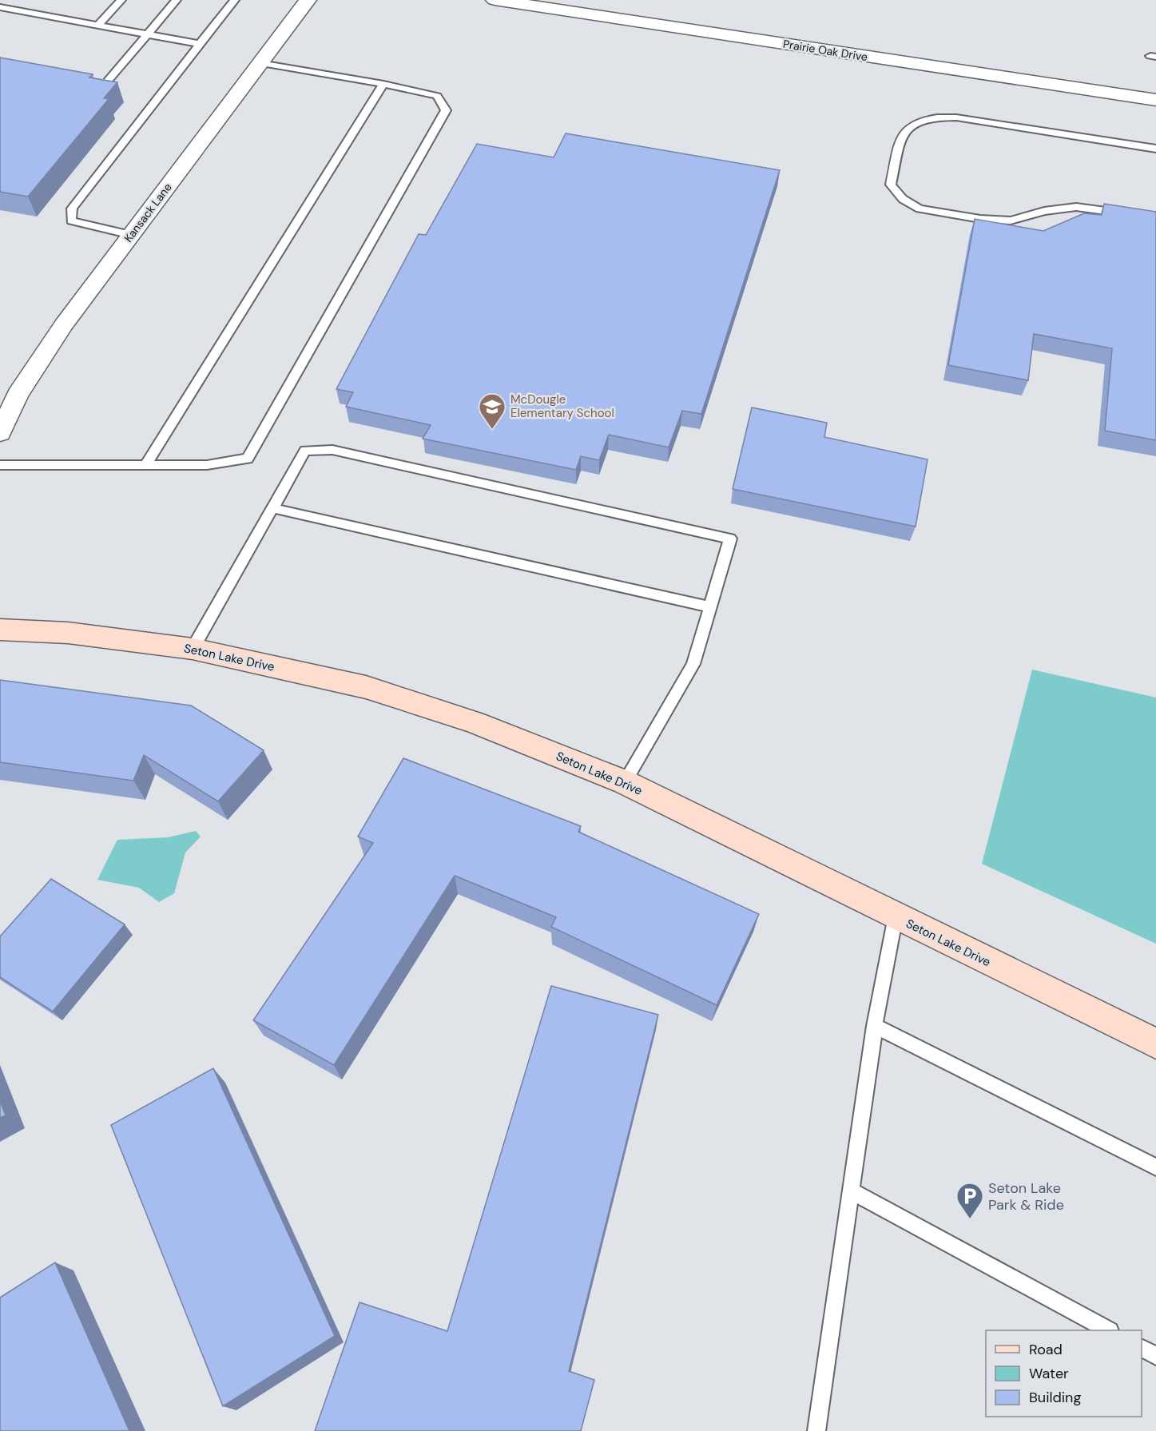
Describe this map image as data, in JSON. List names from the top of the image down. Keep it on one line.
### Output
{"streets":{"street":["Prairie Oak Drive","Kansack Lane","Seton Lake Drive"]},"places":{"school or university":["McDougle Elementary School"],"parking":["Seton Lake Park & Ride"]},"legend":["Road","Water","Building"]}
